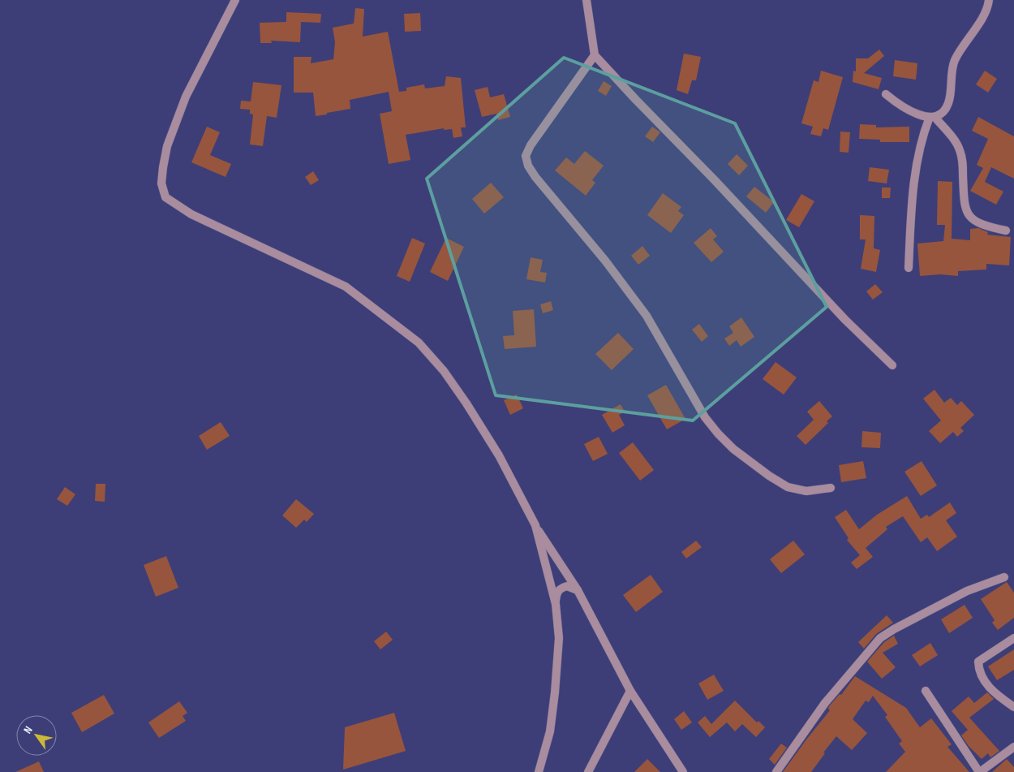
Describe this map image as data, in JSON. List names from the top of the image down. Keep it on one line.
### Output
{"north":"top left"}
